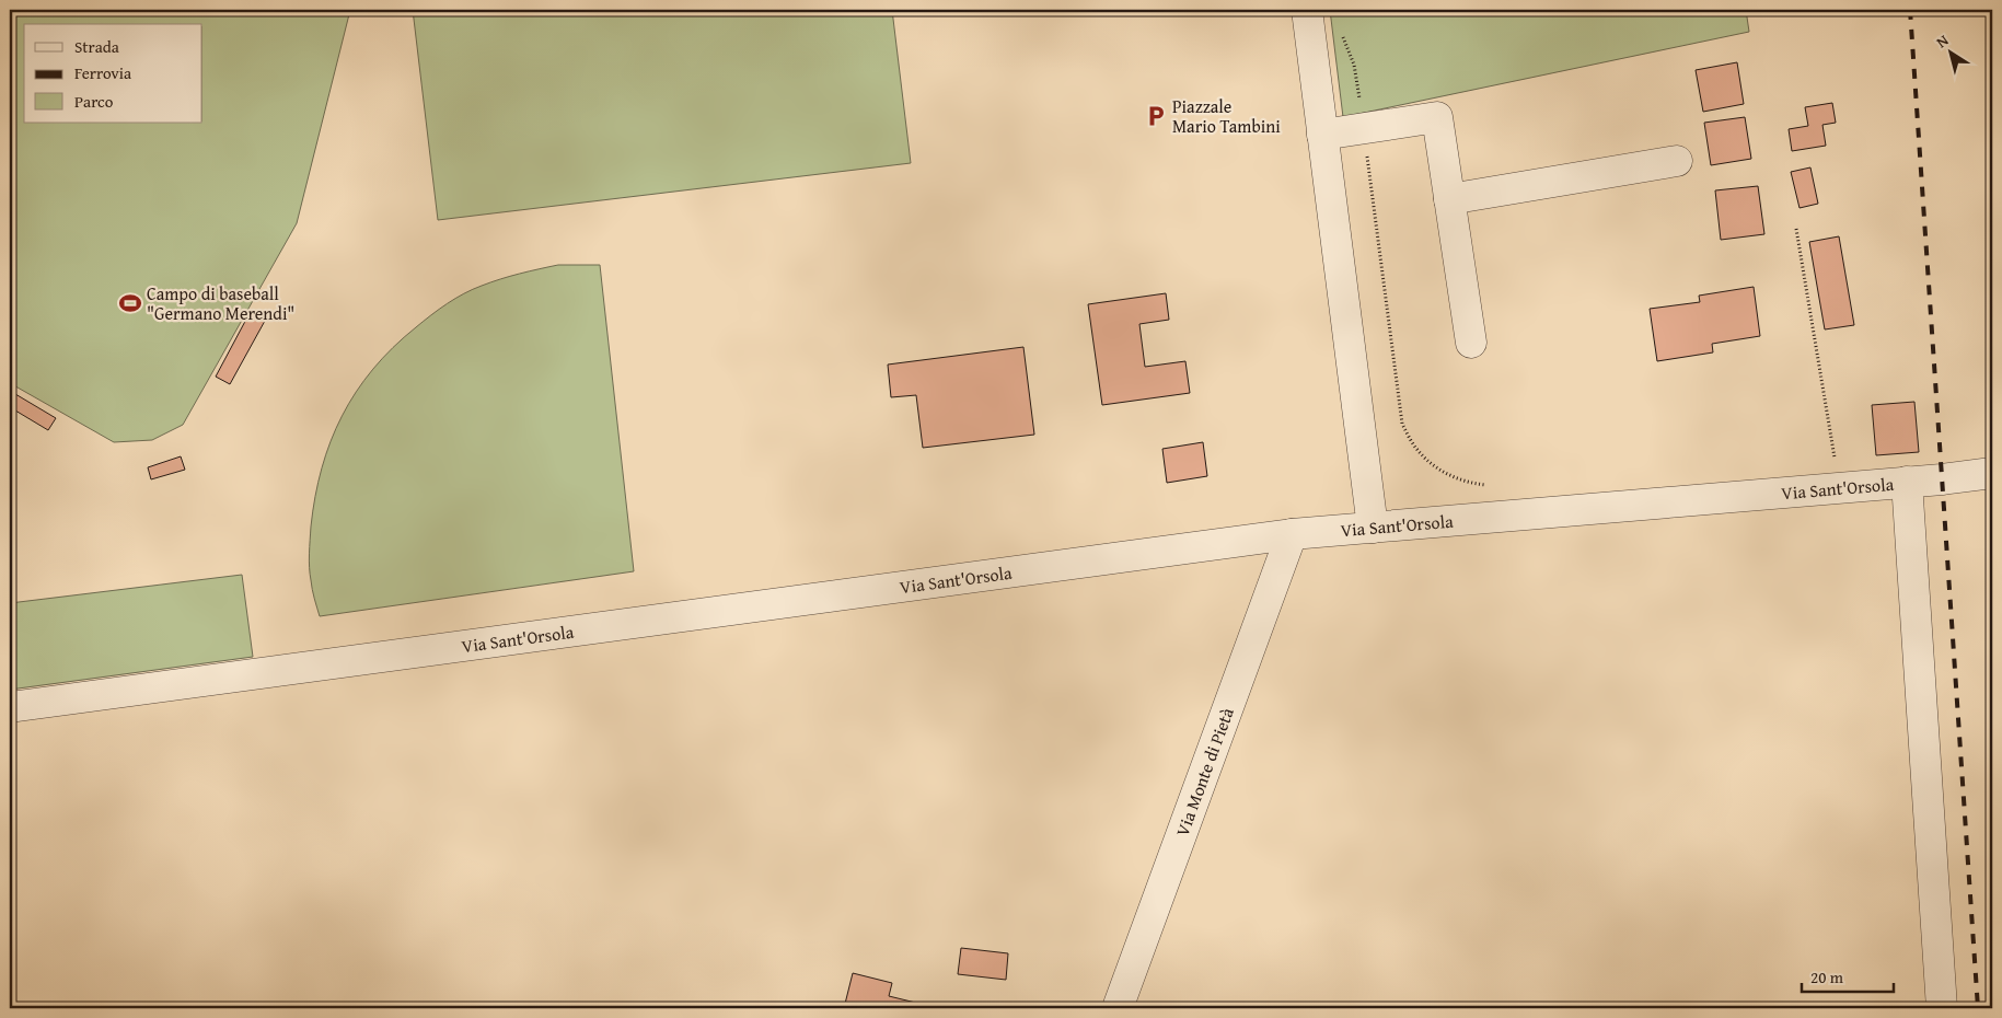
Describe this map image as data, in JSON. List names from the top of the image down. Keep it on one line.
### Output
{"streets":{"street":["Via Sant'Orsola","Via Monte di Pietà"]},"crossings":[["Via Sant'Orsola","Via Monte di Pietà"]],"places":{"parking":["Piazzale Mario Tambini"],"sports":["Campo di baseball \"Germano Merendi\""]},"legend":["Strada","Ferrovia","Parco"],"scale_bar":"20 m","north":"top left"}
